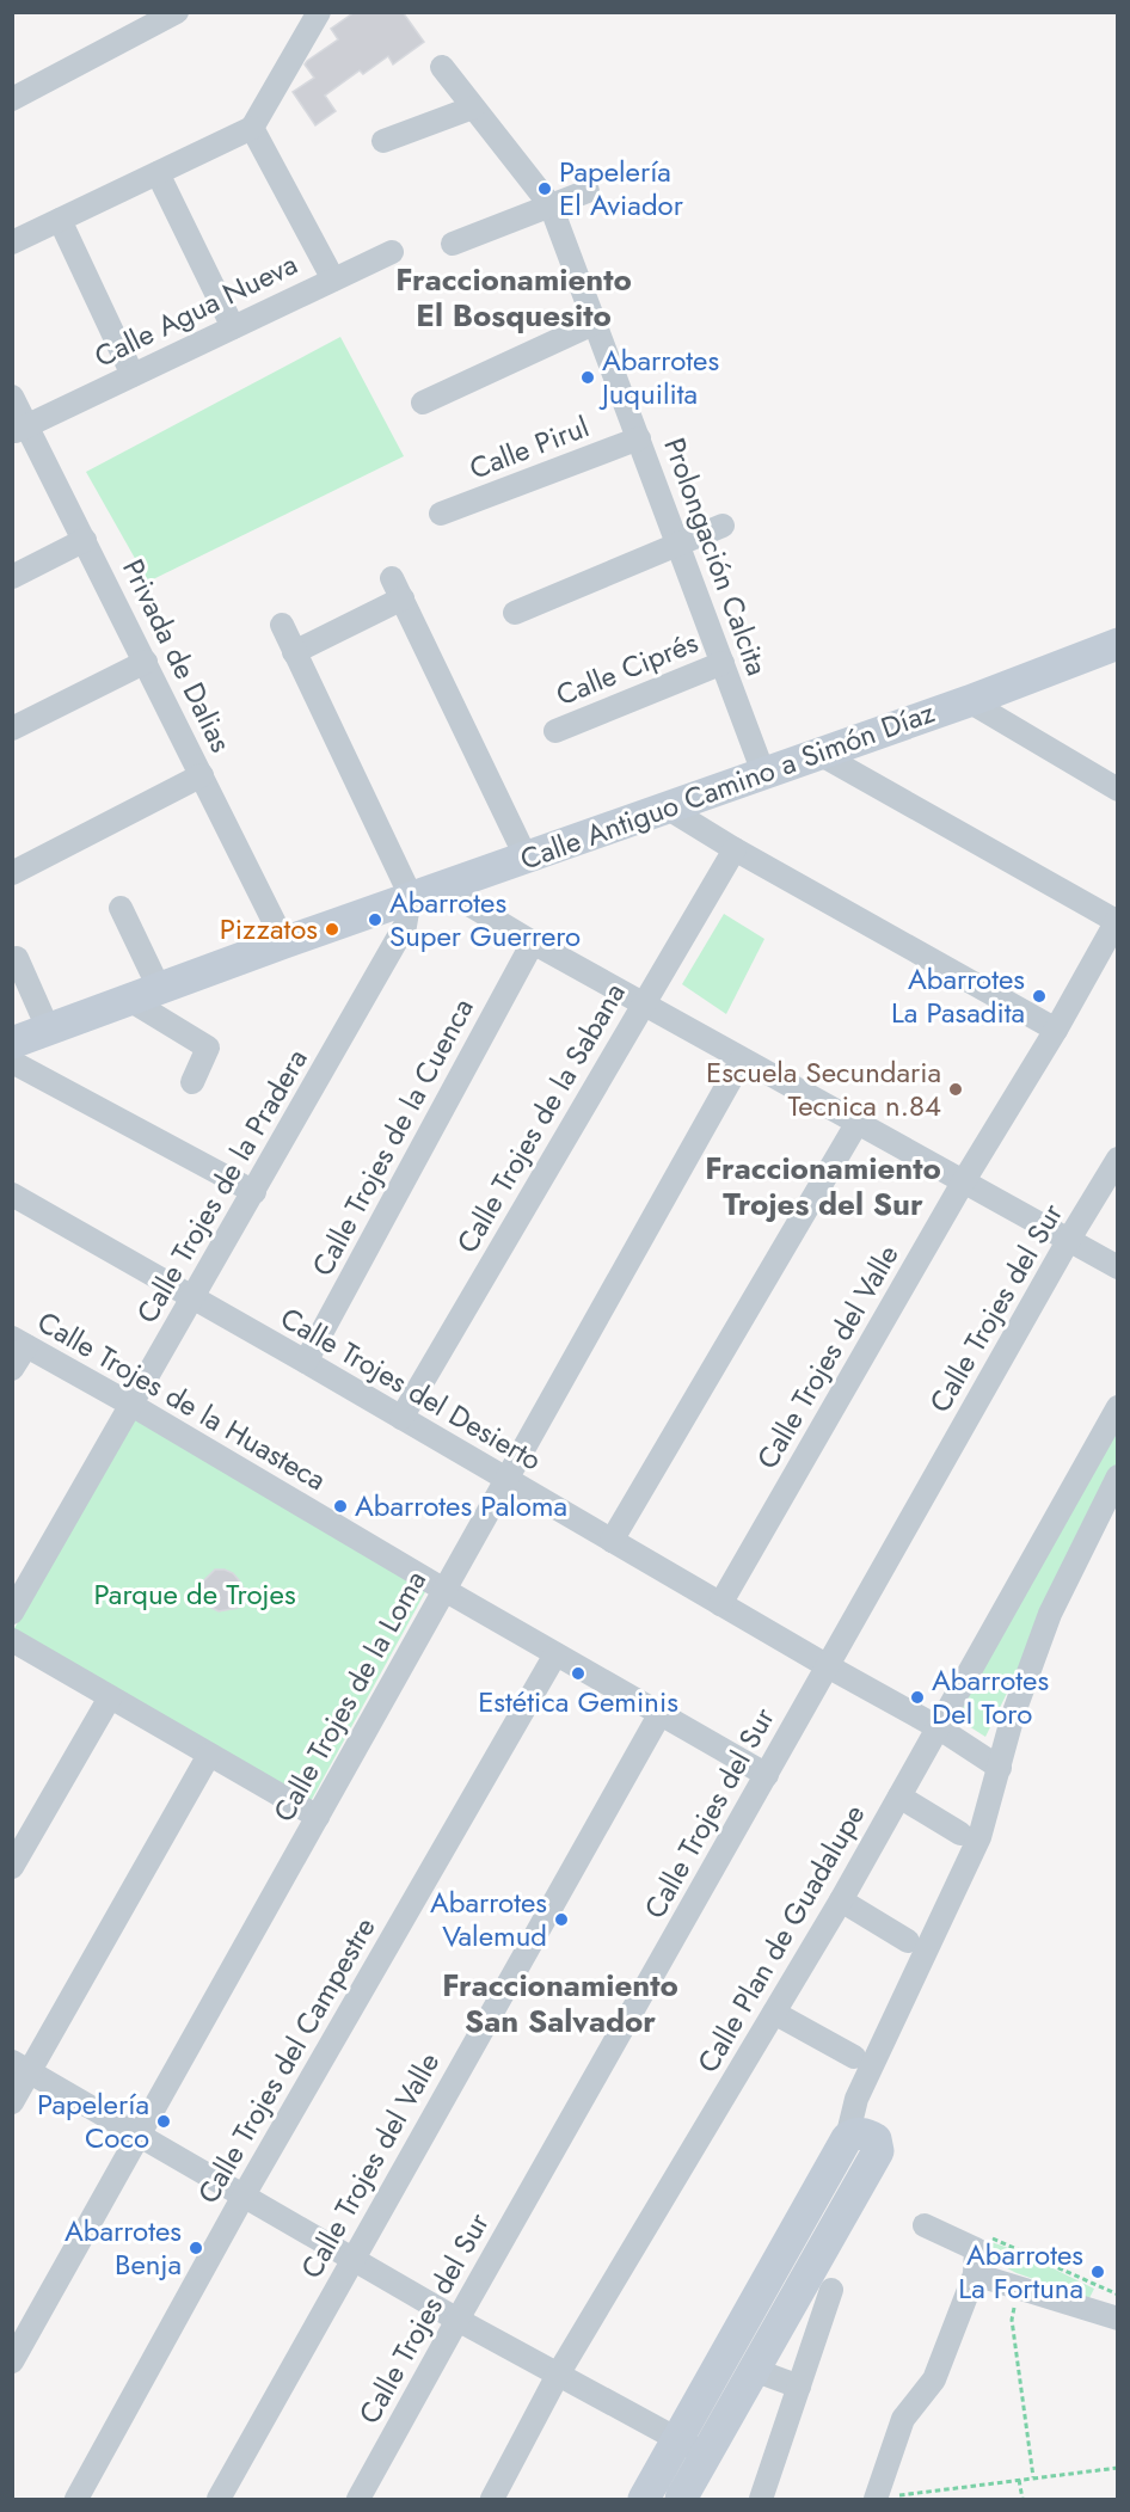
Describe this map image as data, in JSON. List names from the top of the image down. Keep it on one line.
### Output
{"streets":{"main road":["Calle Antiguo Camino a Simón Díaz"],"street":["Calle Agua Nueva","Calle Pirul","Prolongación Calcita","Privada de Dalias","Calle Ciprés","Calle Trojes de la Sabana","Calle Trojes de la Cuenca","Calle Trojes de la Pradera","Calle Trojes del Sur","Calle Trojes del Valle","Calle Trojes del Desierto","Calle Trojes de la Huasteca","Calle Trojes de la Loma","Calle Plan de Guadalupe","Calle Trojes del Campestre"]},"crossings":[["Calle Agua Nueva","Privada de Dalias"],["Calle Pirul","Prolongación Calcita"],["Prolongación Calcita","Calle Ciprés"],["Prolongación Calcita","Calle Antiguo Camino a Simón Díaz"],["Privada de Dalias","Calle Antiguo Camino a Simón Díaz"],["Calle Antiguo Camino a Simón Díaz","Calle Trojes de la Pradera"],["Calle Trojes de la Sabana","Calle Trojes del Desierto"],["Calle Trojes de la Cuenca","Calle Trojes del Desierto"],["Calle Trojes de la Pradera","Calle Trojes del Desierto"],["Calle Trojes de la Pradera","Calle Trojes de la Huasteca"],["Calle Trojes del Sur","Calle Trojes del Desierto"],["Calle Trojes del Sur","Calle Trojes de la Huasteca"],["Calle Trojes del Valle","Calle Trojes del Desierto"],["Calle Trojes del Valle","Calle Trojes de la Huasteca"],["Calle Trojes del Desierto","Calle Trojes de la Loma"],["Calle Trojes del Desierto","Calle Plan de Guadalupe"],["Calle Trojes de la Huasteca","Calle Trojes de la Loma"],["Calle Trojes de la Huasteca","Calle Trojes del Campestre"]],"districts":["Fraccionamiento El Bosquesito","Fraccionamiento Trojes del Sur","Fraccionamiento San Salvador"],"parks":["Parque de Trojes"],"places":["Papelería El Aviador","Abarrotes Juquilita","Abarrotes Super Guerrero","Pizzatos","Abarrotes La Pasadita","Escuela Secundaria Tecnica n.84","Abarrotes Paloma","Estética Geminis","Abarrotes Del Toro","Abarrotes Valemud","Papelería Coco","Abarrotes Benja","Abarrotes La Fortuna"]}
